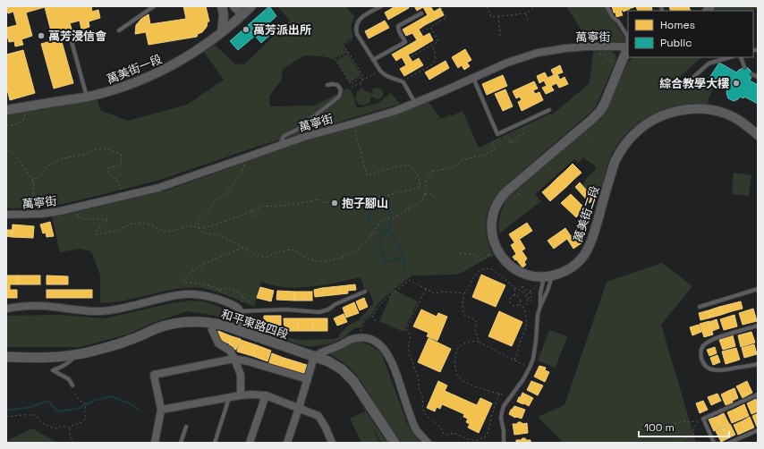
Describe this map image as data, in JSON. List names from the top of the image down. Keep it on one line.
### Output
{"streets":{"main road":["和平東路四段"],"street":["萬寧街","萬美街一段","萬美街二段"]},"places":["萬芳派出所","萬芳浸信會","綜合教學大樓","抱子腳山"],"legend":["Homes","Public"],"scale_bar":"100 m"}
